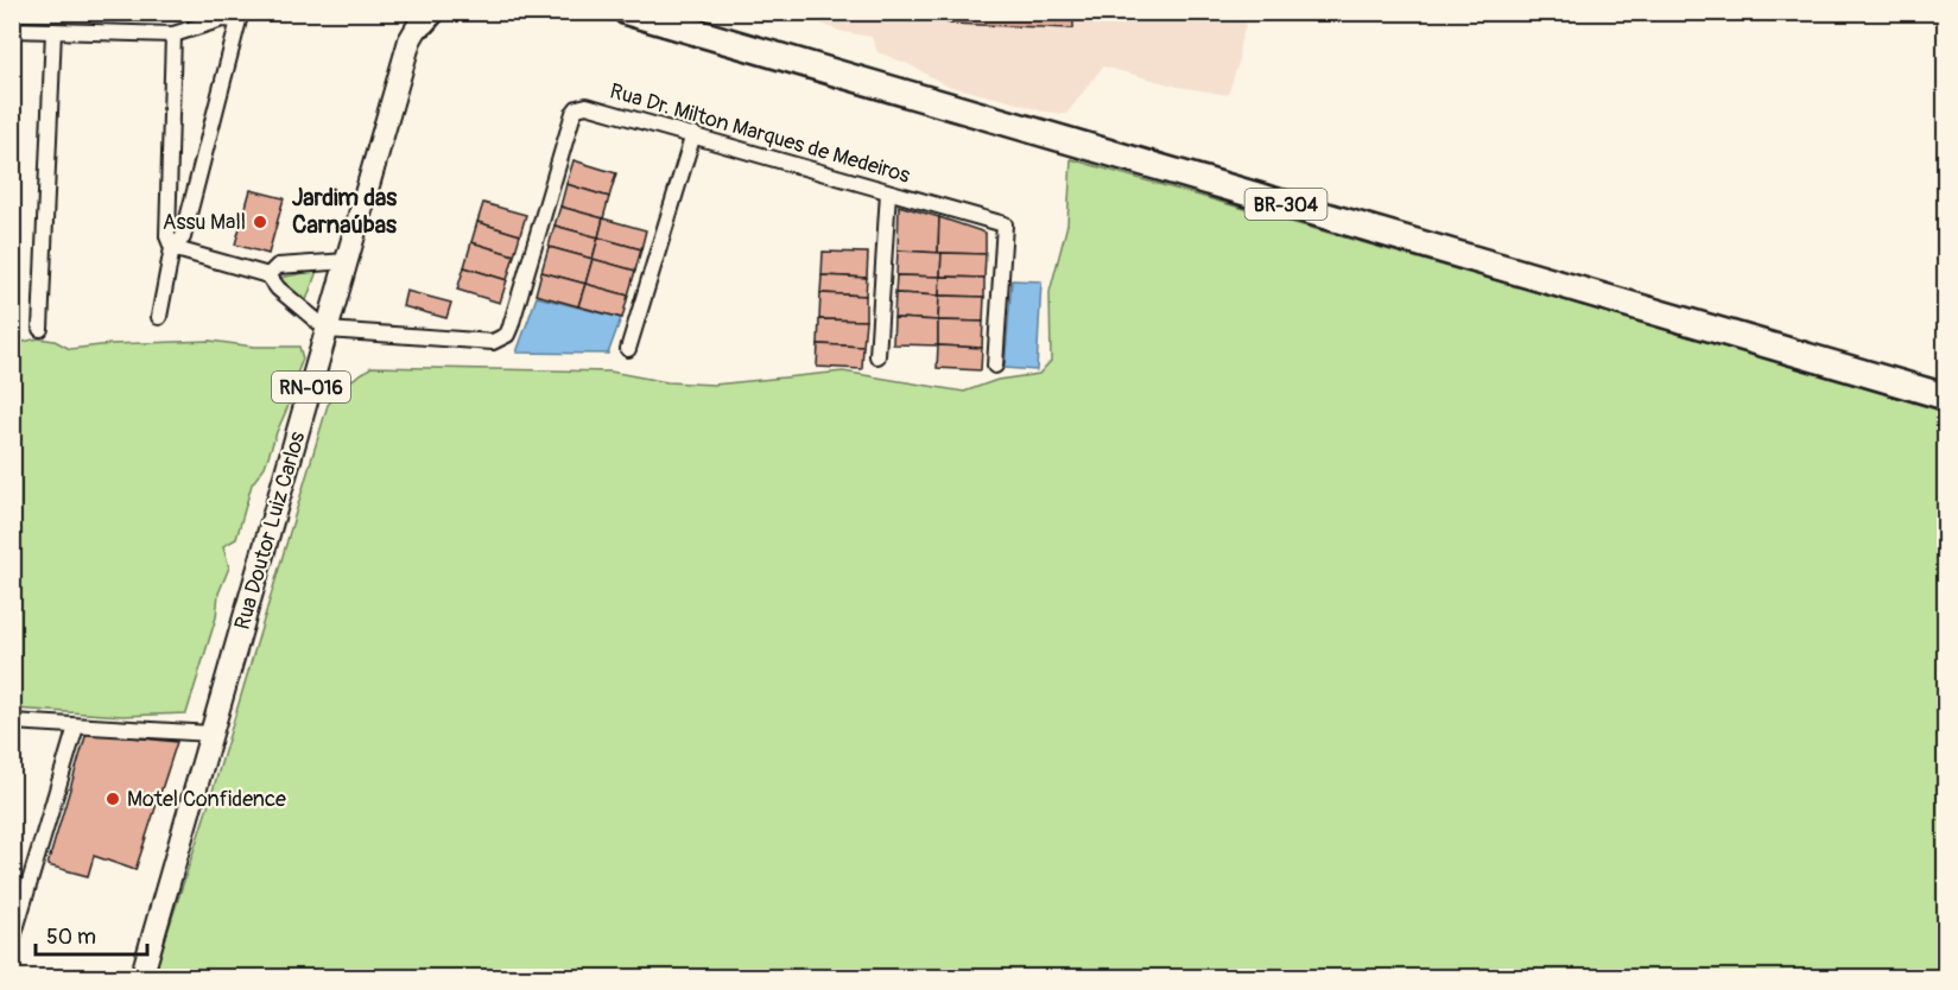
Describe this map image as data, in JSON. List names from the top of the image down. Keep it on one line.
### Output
{"streets":{"highway":["BR-304"],"main road":["RN-016","Rua Doutor Luiz Carlos"],"street":["Rua Dr. Milton Marques de Medeiros"]},"crossings":[["Rua Dr. Milton Marques de Medeiros","Rua Doutor Luiz Carlos"],["RN-016","Rua Doutor Luiz Carlos"]],"districts":["Jardim das Carnaúbas"],"places":["Assu Mall","Motel Confidence"],"scale_bar":"50 m"}
